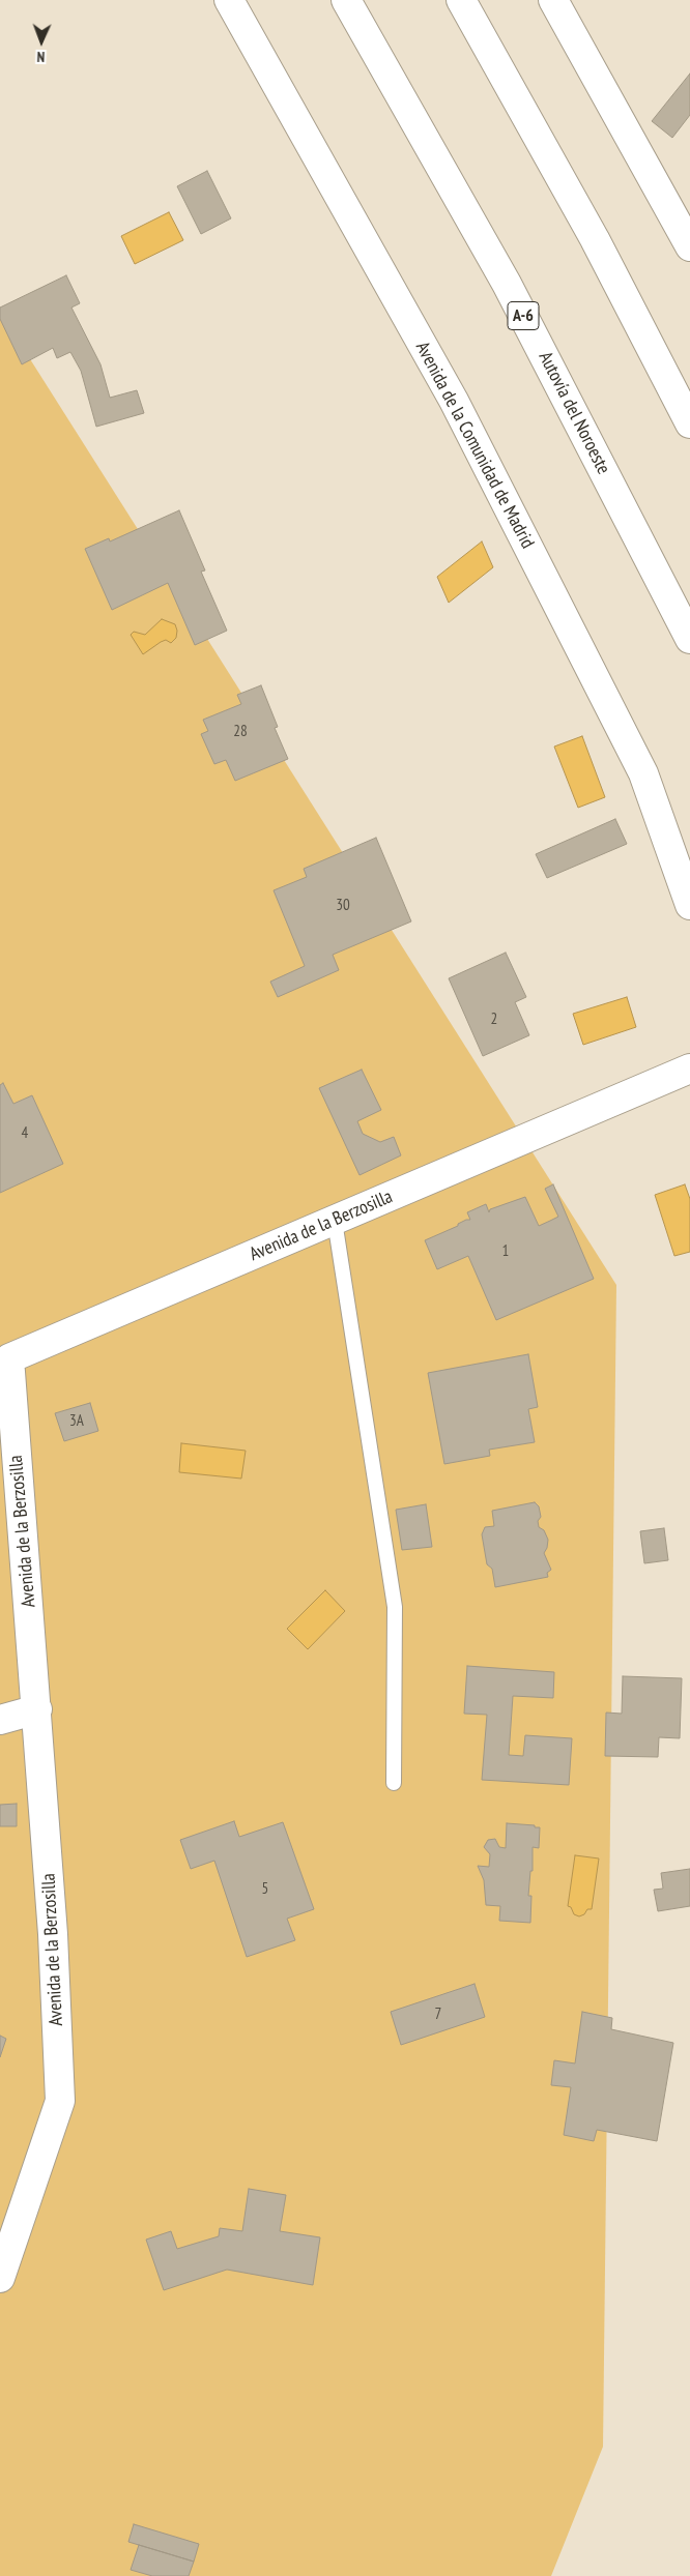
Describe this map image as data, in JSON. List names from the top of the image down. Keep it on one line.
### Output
{"streets":{"main road":["A-6","Autovía del Noroeste","Avenida de la Comunidad de Madrid","Avenida de la Berzosilla"]},"house_numbers":["28","30","2","4","1","3A","5","7"],"north":"bottom"}
